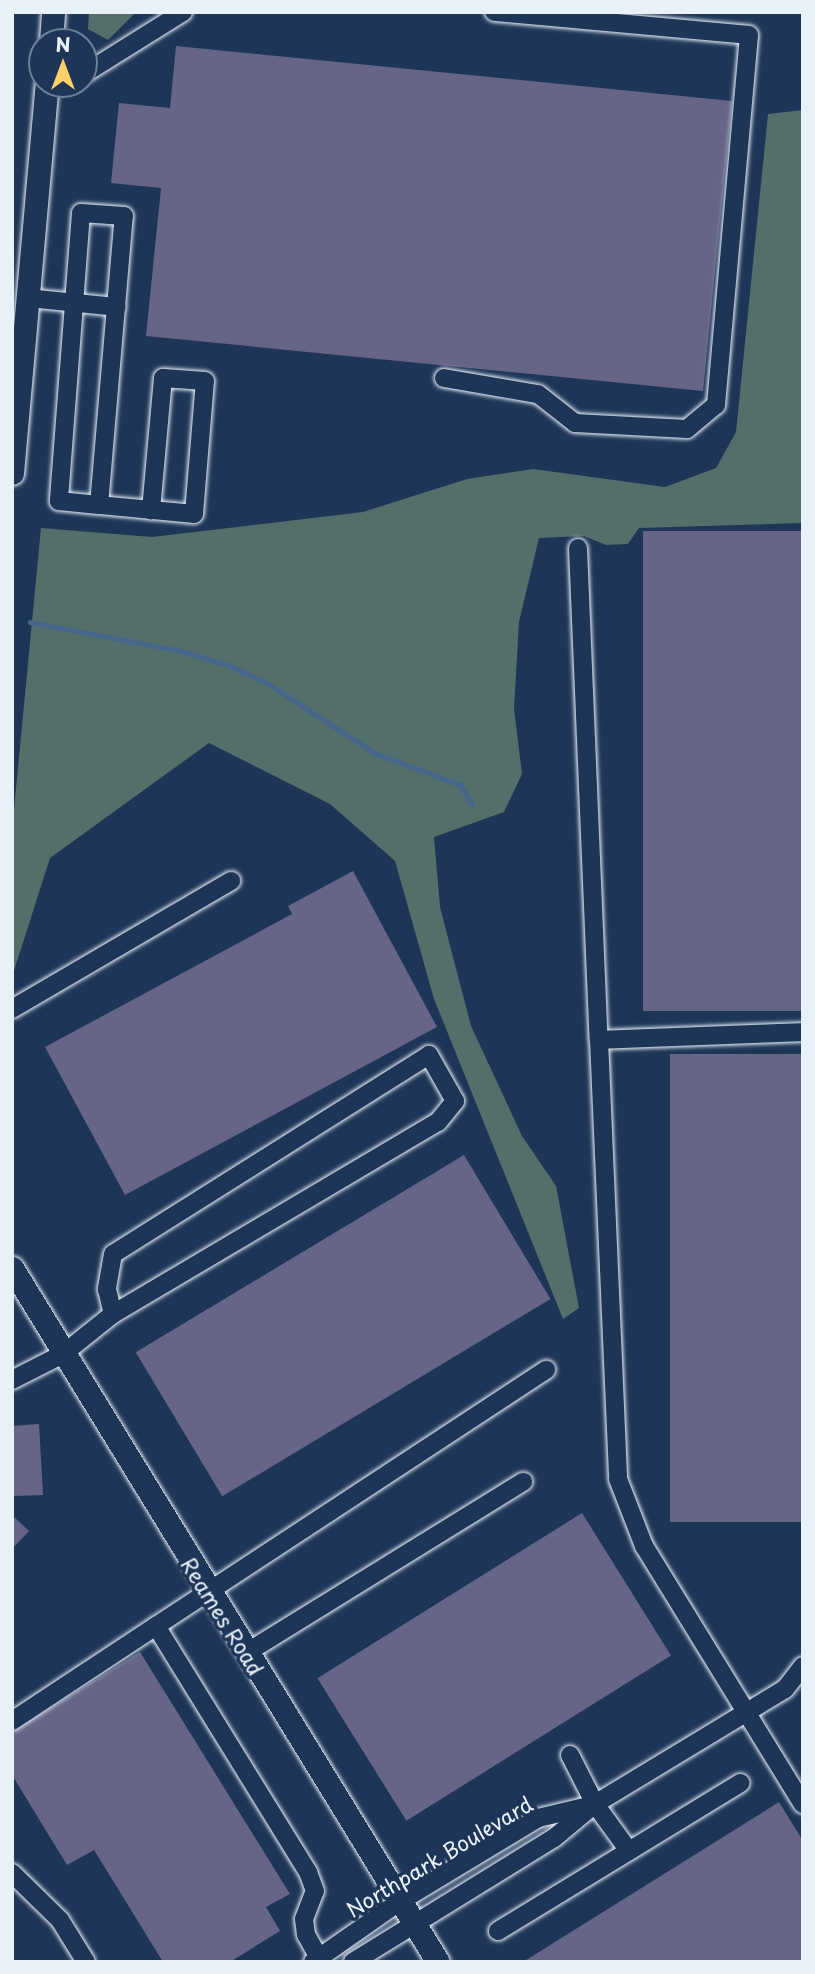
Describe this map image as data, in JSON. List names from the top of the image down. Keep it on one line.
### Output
{"streets":{"main road":["Reames Road"],"street":["Northpark Boulevard"]},"crossings":[["Reames Road","Northpark Boulevard"]],"north":"top"}
